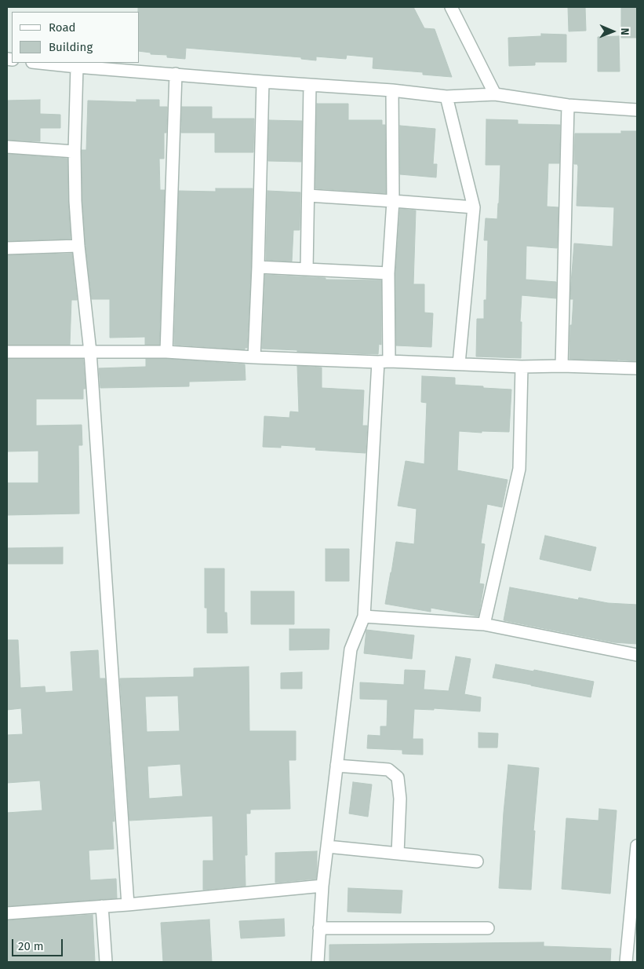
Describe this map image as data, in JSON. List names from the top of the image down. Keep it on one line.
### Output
{"legend":["Road","Building"],"scale_bar":"20 m","north":"right"}
